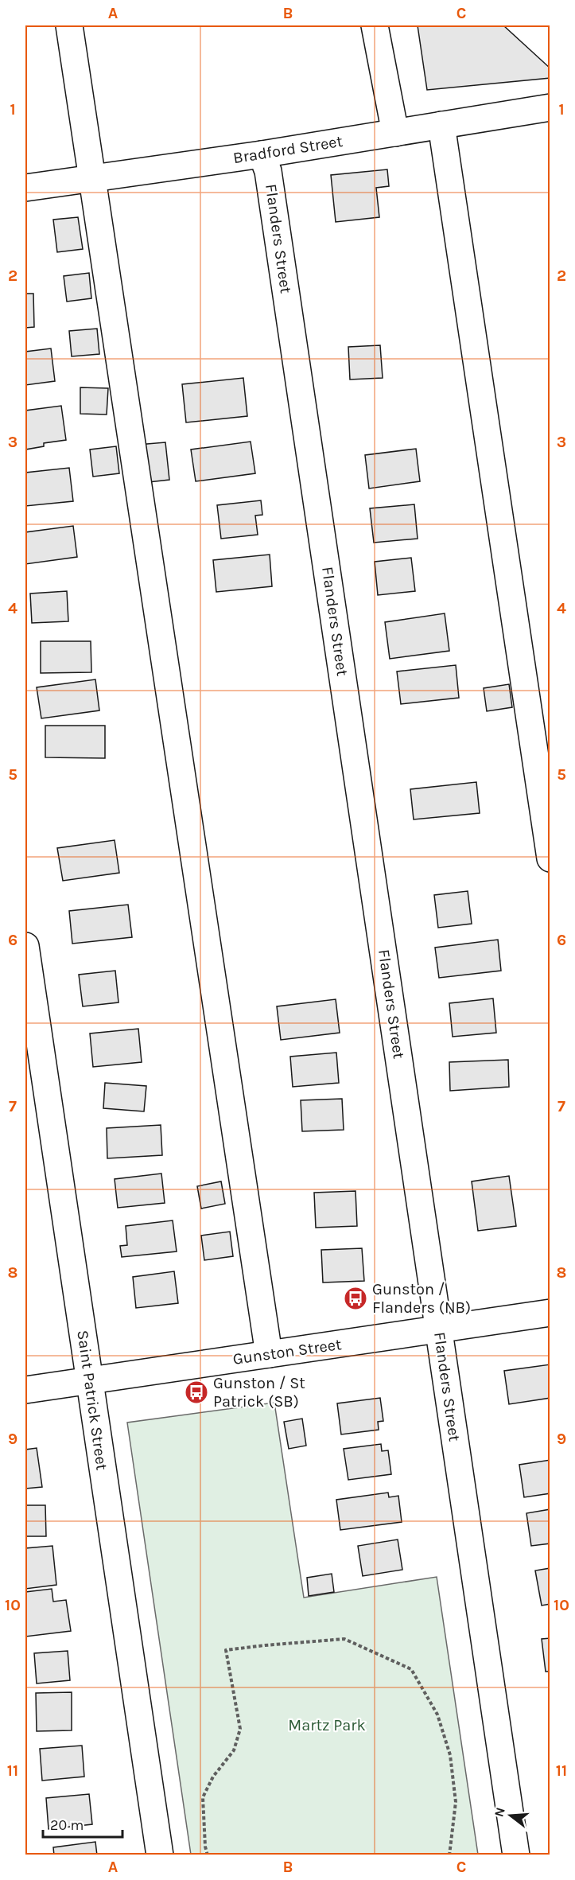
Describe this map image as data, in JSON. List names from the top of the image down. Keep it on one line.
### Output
{"streets":{"street":["Bradford Street","Flanders Street","Gunston Street","Saint Patrick Street"]},"crossings":[["Bradford Street","Flanders Street"],["Flanders Street","Gunston Street"],["Gunston Street","Saint Patrick Street"]],"parks":["Martz Park"],"places":{"bus stop":["Gunston / Flanders (NB)","Gunston / St Patrick (SB)"]},"scale_bar":"20 m","north":"left","grid":{"columns":["A","B","C"],"rows":["1","2","3","4","5","6","7","8","9","10","11"]}}
